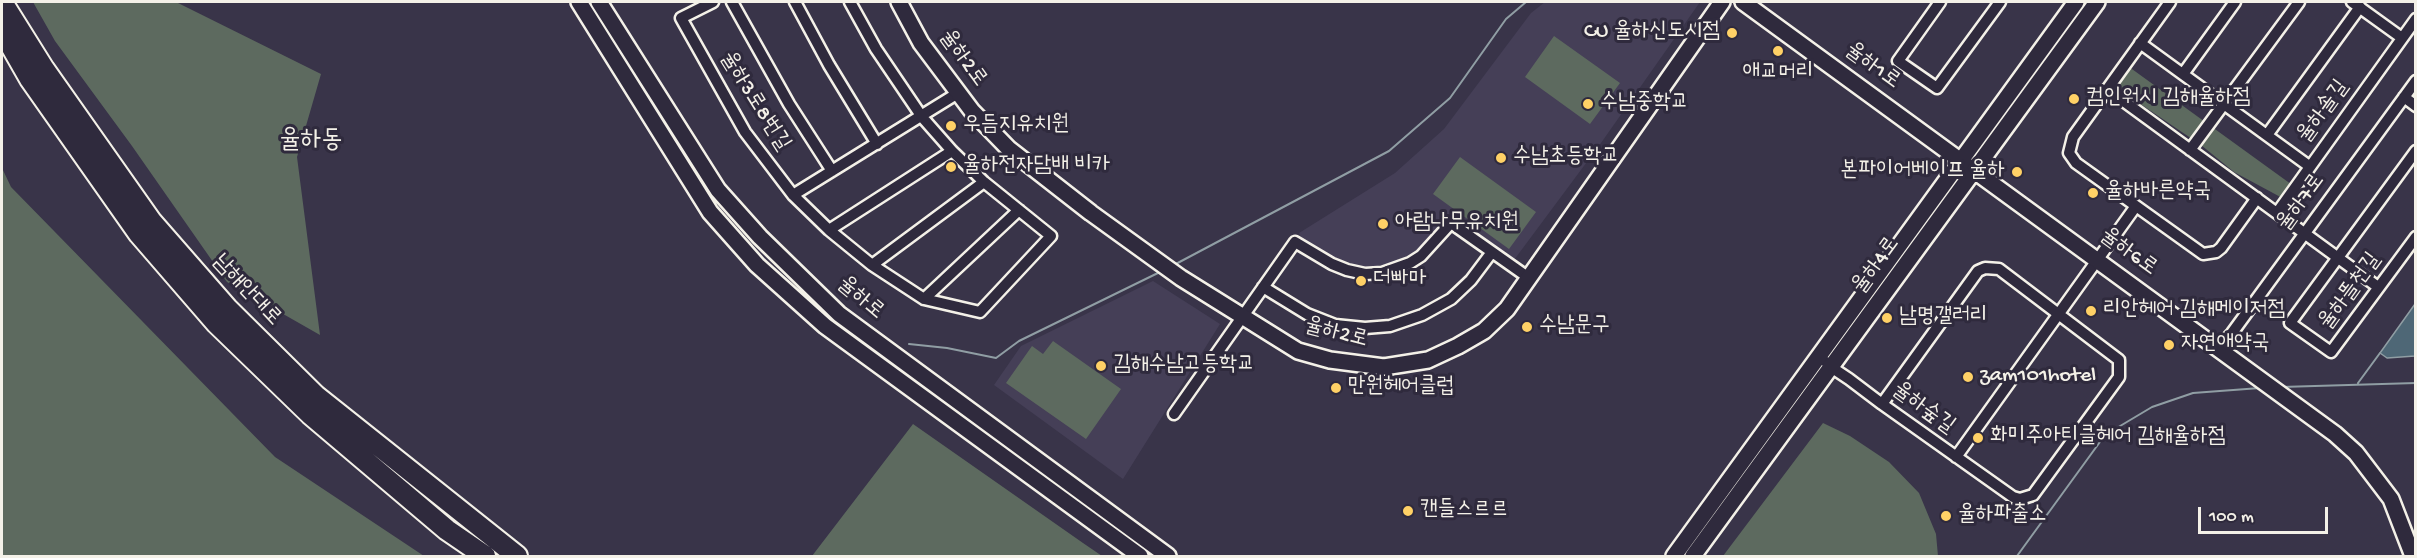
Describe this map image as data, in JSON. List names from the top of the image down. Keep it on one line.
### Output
{"streets":{"highway":["남해안대로"],"main road":["율하2로","율하1로","율하6로","율하4로","율하로"],"street":["율하3로8번길","율하솔길","율하7로","율하뜰천길","율하숲길"]},"crossings":[["율하1로","율하6로"],["율하1로","율하4로"],["율하7로","율하6로"],["율하7로","율하뜰천길"],["율하6로","율하4로"],["율하6로","율하숲길"],["율하4로","율하숲길"]],"districts":["율하동"],"places":["CU 율하신도시점","애교머리","컴인워시 김해율하점","수남중학교","우듬지유치원","수남초등학교","율하전자담배 비카","본파이어베이프 율하","율하바른약국","아람나무유치원","더빠마","리안헤어 김해메이저점","남명갤러리","수남문구","자연애약국","김해수남고등학교","zam101hotel","만원헤어클럽","화미주아티클헤어 김해율하점","캔들스르르","율하파출소"],"scale_bar":"100 m"}
